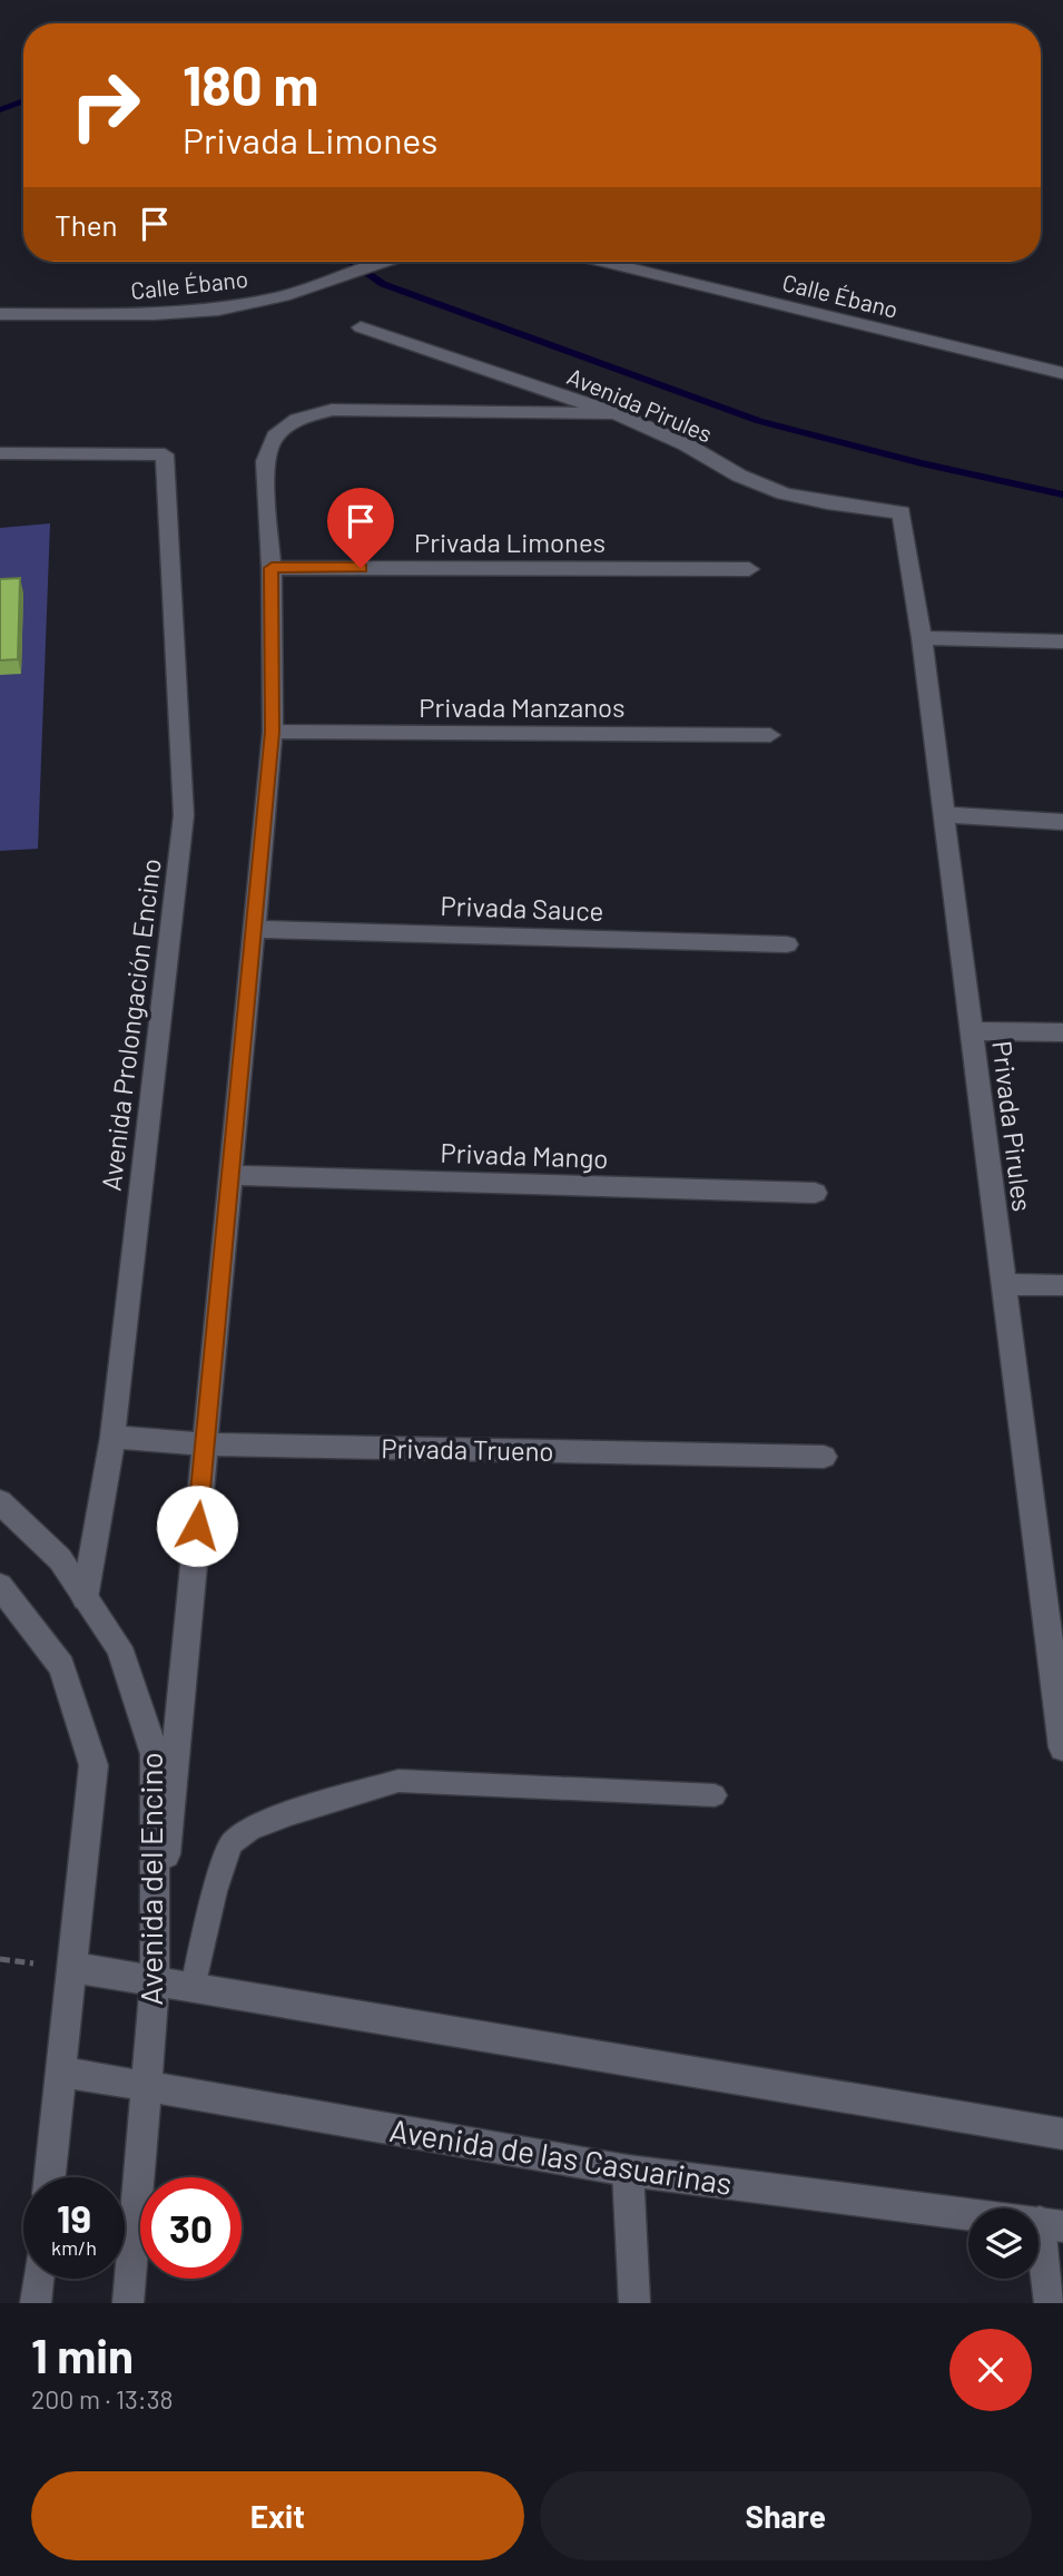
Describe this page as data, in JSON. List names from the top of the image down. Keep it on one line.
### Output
{"streets":{"street":["Calle Ébano","Avenida Pirules","Privada Limones","Privada Manzanos","Privada Sauce","Avenida Prolongación Encino","Privada Pirules","Privada Mango","Privada Trueno","Avenida del Encino","Avenida de las Casuarinas"]},"crossings":[["Avenida Pirules","Privada Pirules"],["Avenida Prolongación Encino","Privada Trueno"],["Avenida Prolongación Encino","Avenida del Encino"],["Avenida del Encino","Avenida de las Casuarinas"]],"page":{"turn":["180 m","Privada Limones"],"then":"Then","speed":"19 km/h","limit":"30","heading":["1 min","200 m · 13:38"],"buttons":["Exit","Share"]}}
